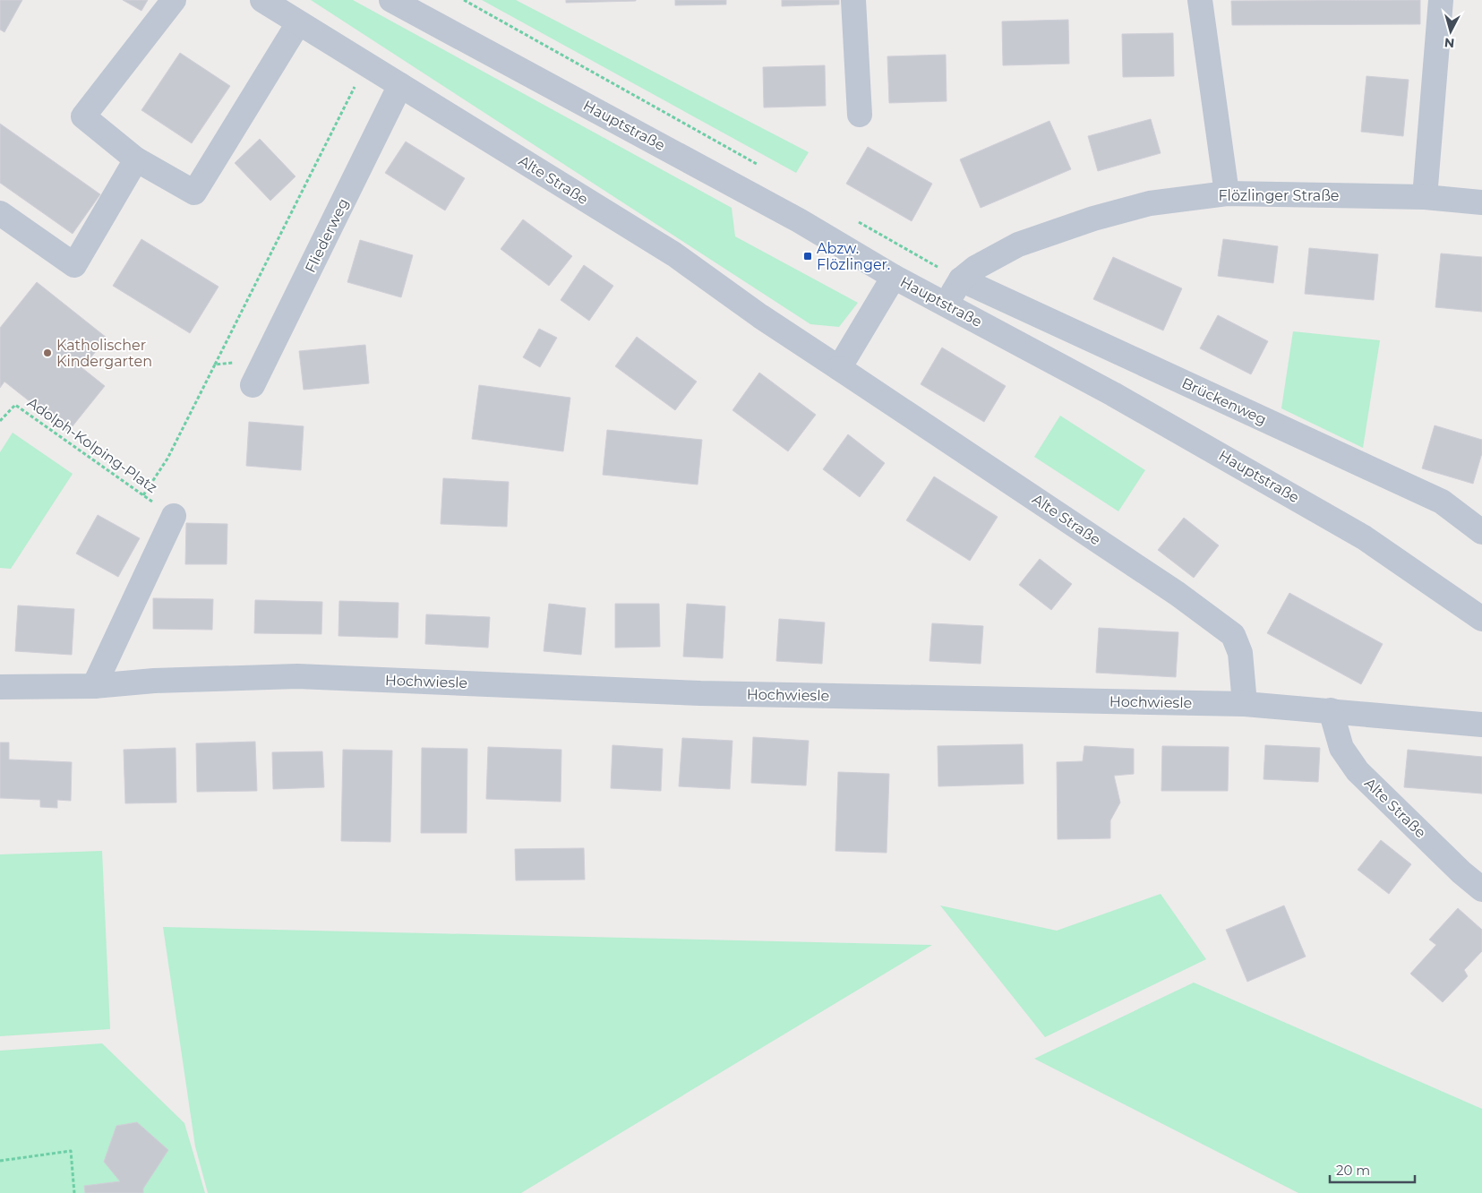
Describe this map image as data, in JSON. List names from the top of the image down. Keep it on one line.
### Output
{"streets":{"street":["Hauptstraße","Alte Straße","Flözlinger Straße","Fliederweg","Brückenweg","Hochwiesle"],"path":["Adolph-Kolping-Platz"]},"crossings":[["Hauptstraße","Flözlinger Straße"],["Alte Straße","Fliederweg"],["Alte Straße","Hochwiesle"],["Flözlinger Straße","Brückenweg"]],"places":{"transit":["Abzw. Flözlinger."],"other":["Katholischer Kindergarten"]},"scale_bar":"20 m","north":"bottom"}
